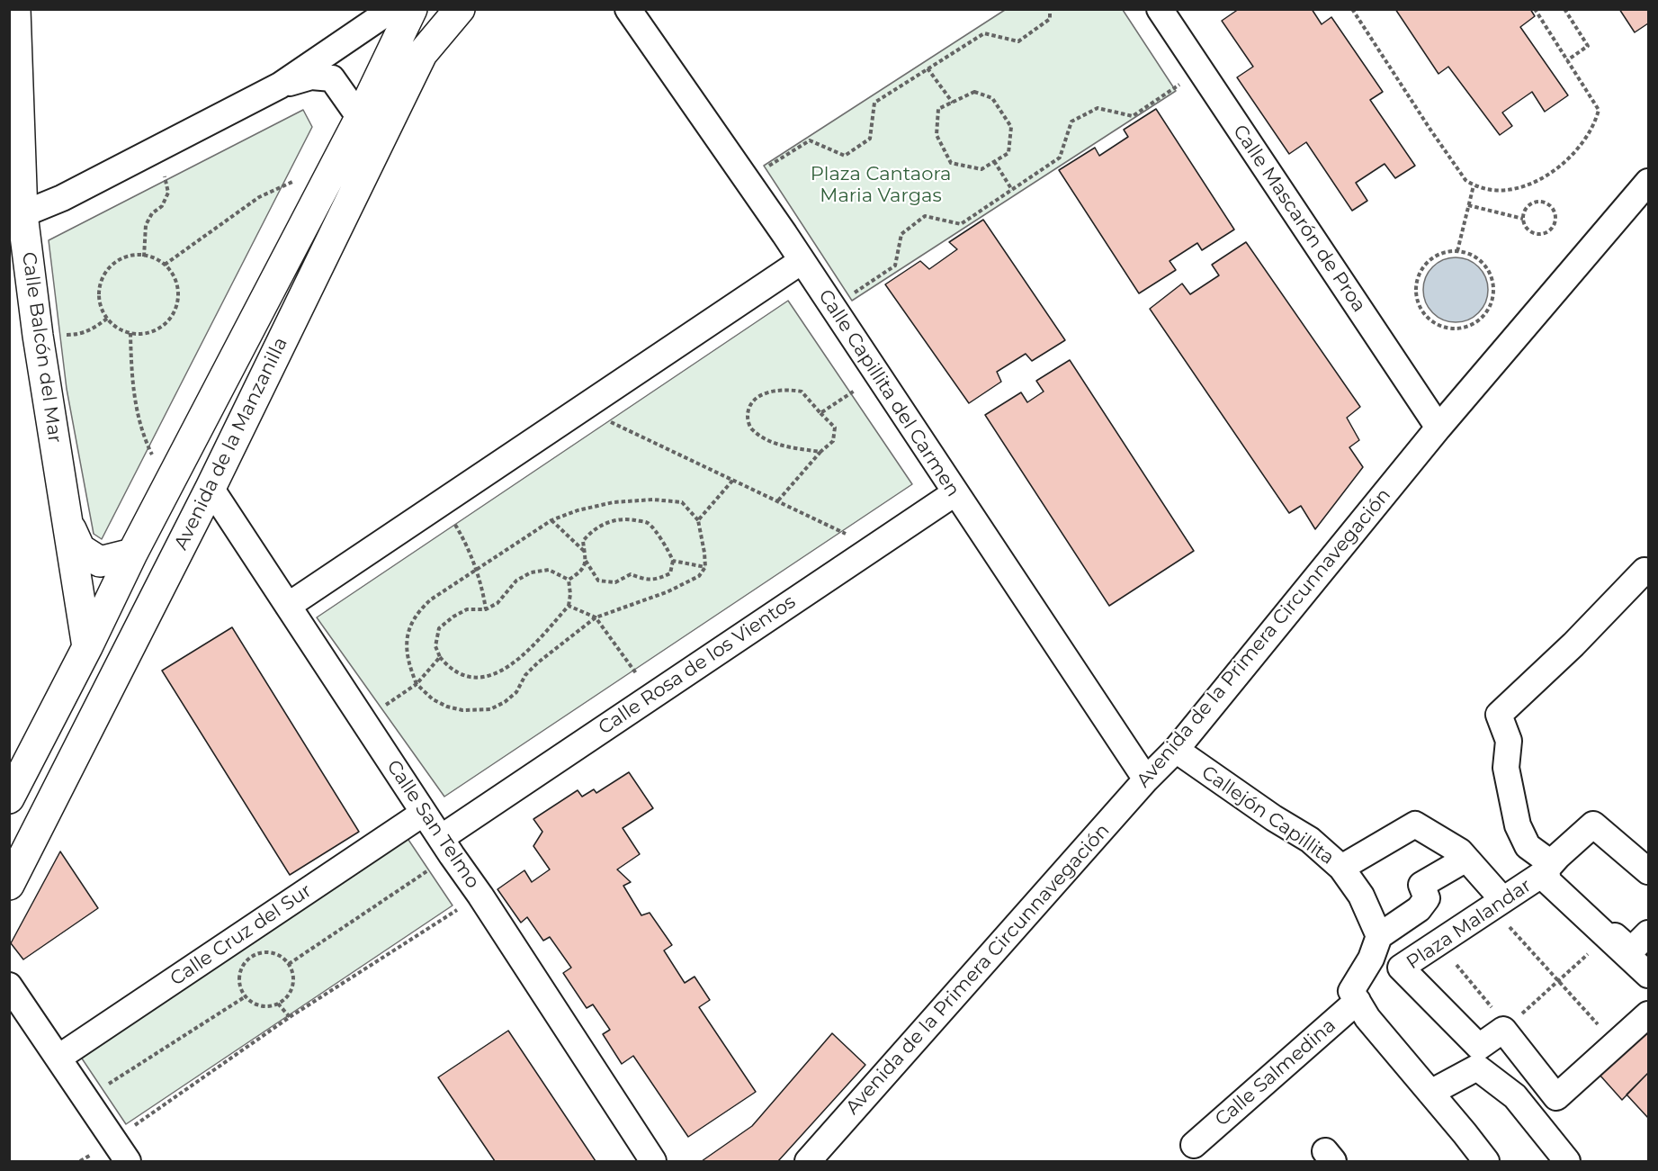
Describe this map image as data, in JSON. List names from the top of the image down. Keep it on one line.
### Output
{"streets":{"street":["Calle Mascarón de Proa","Calle Balcón del Mar","Calle Capillita del Carmen","Avenida de la Manzanilla","Avenida de la Primera Circunnavegación","Calle Rosa de los Vientos","Callejón Capillita","Calle San Telmo","Plaza Malandar","Calle Cruz del Sur","Calle Salmedina"]},"crossings":[["Calle Mascarón de Proa","Avenida de la Primera Circunnavegación"],["Calle Balcón del Mar","Avenida de la Manzanilla"],["Calle Capillita del Carmen","Avenida de la Primera Circunnavegación"],["Calle Capillita del Carmen","Calle Rosa de los Vientos"],["Avenida de la Manzanilla","Calle San Telmo"],["Avenida de la Primera Circunnavegación","Callejón Capillita"],["Calle Rosa de los Vientos","Calle San Telmo"],["Calle San Telmo","Calle Cruz del Sur"]],"parks":["Plaza Cantaora Maria Vargas"]}
